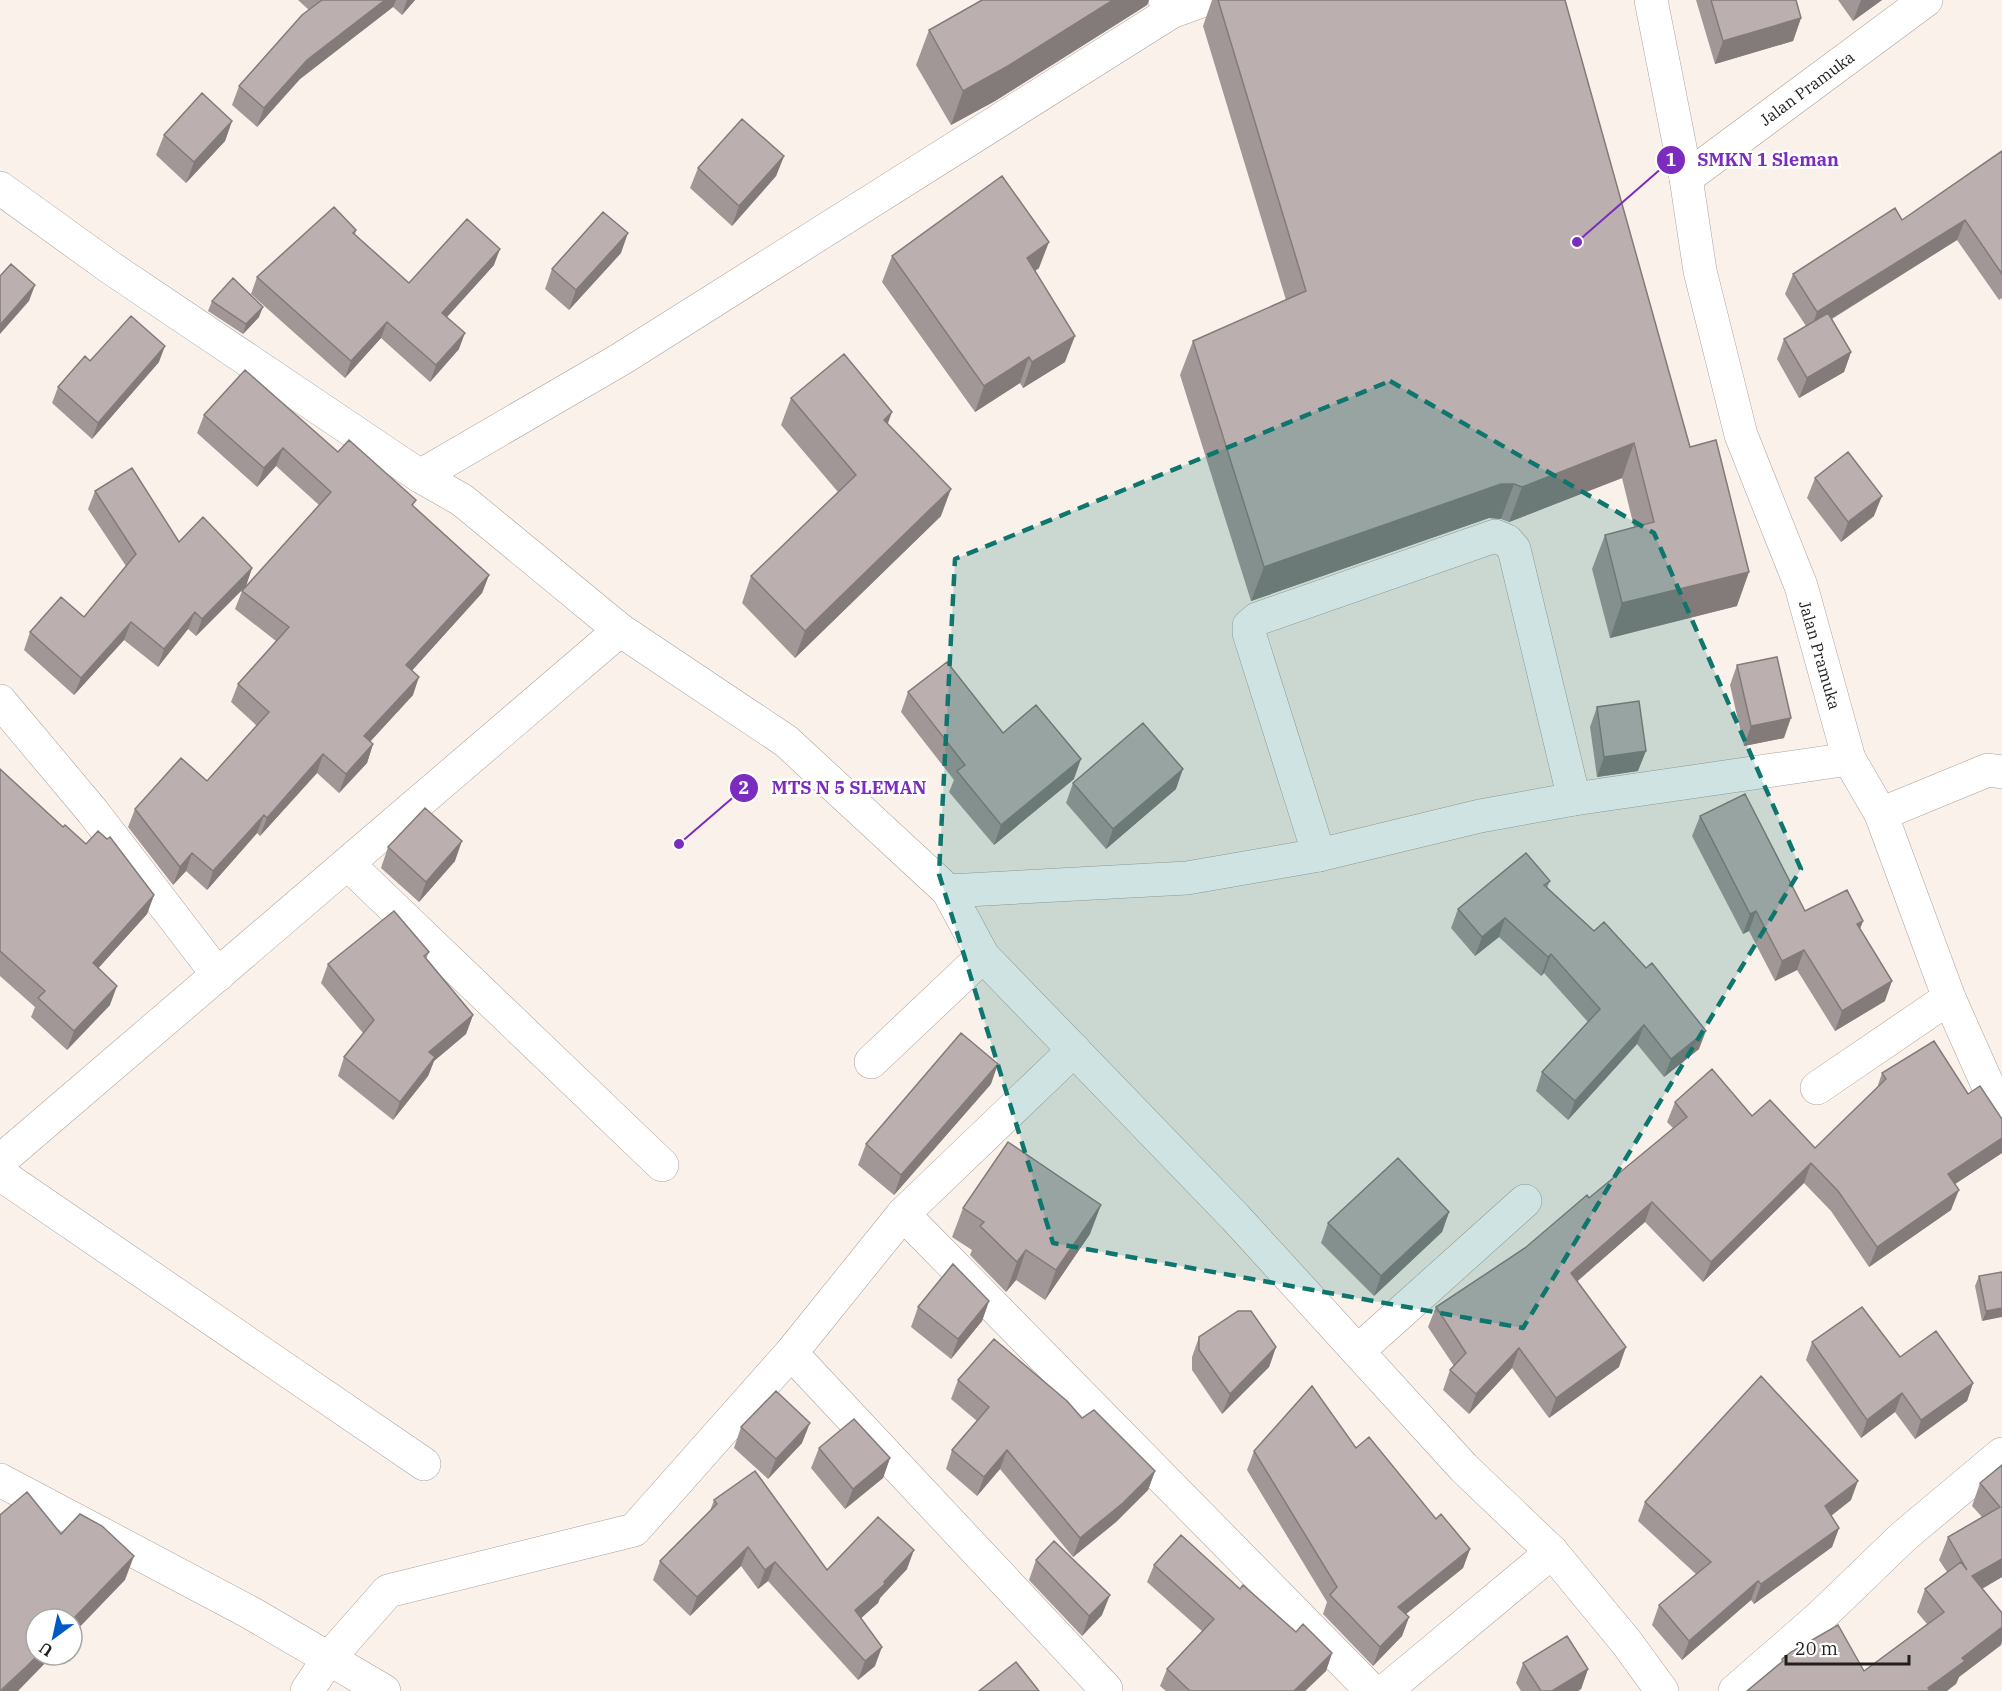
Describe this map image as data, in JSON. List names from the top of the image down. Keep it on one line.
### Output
{"streets":{"street":["Jalan Pramuka"]},"places":["SMKN 1 Sleman","MTS N 5 SLEMAN"],"scale_bar":"20 m","north":"bottom left"}
